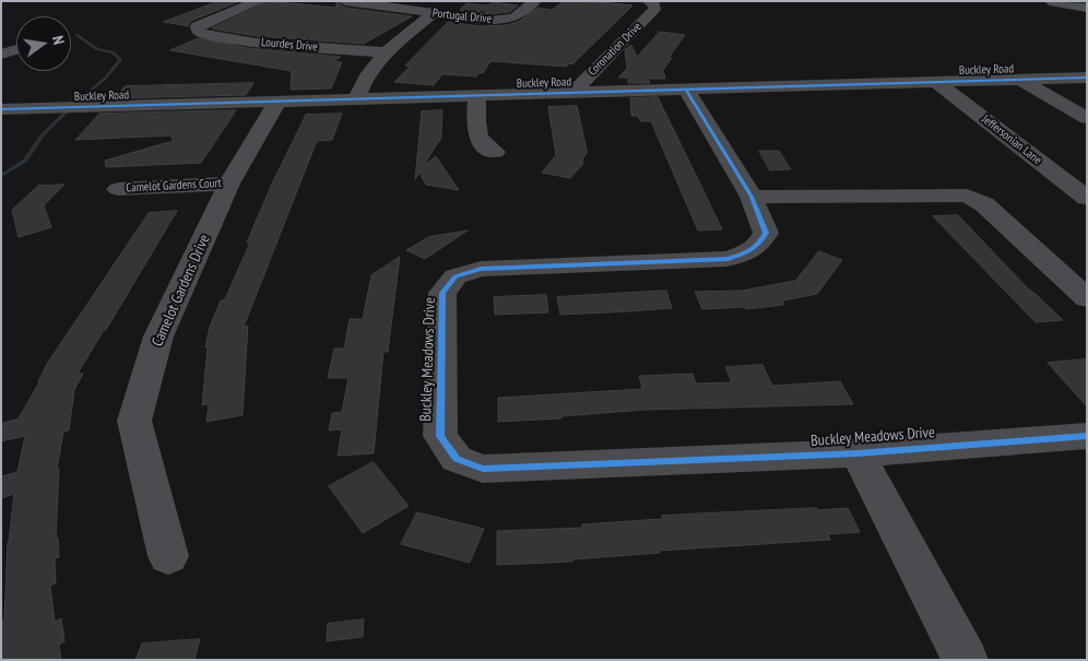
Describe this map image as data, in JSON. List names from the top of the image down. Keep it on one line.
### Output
{"streets":{"street":["Portugal Drive","Lourdes Drive","Coronation Drive","Buckley Road","Jeffersonian Lane","Camelot Gardens Court","Camelot Gardens Drive","Buckley Meadows Drive"]},"crossings":[["Coronation Drive","Buckley Road"],["Buckley Road","Jeffersonian Lane"],["Buckley Road","Camelot Gardens Drive"],["Buckley Road","Buckley Meadows Drive"],["Camelot Gardens Court","Camelot Gardens Drive"]],"north":"right"}
